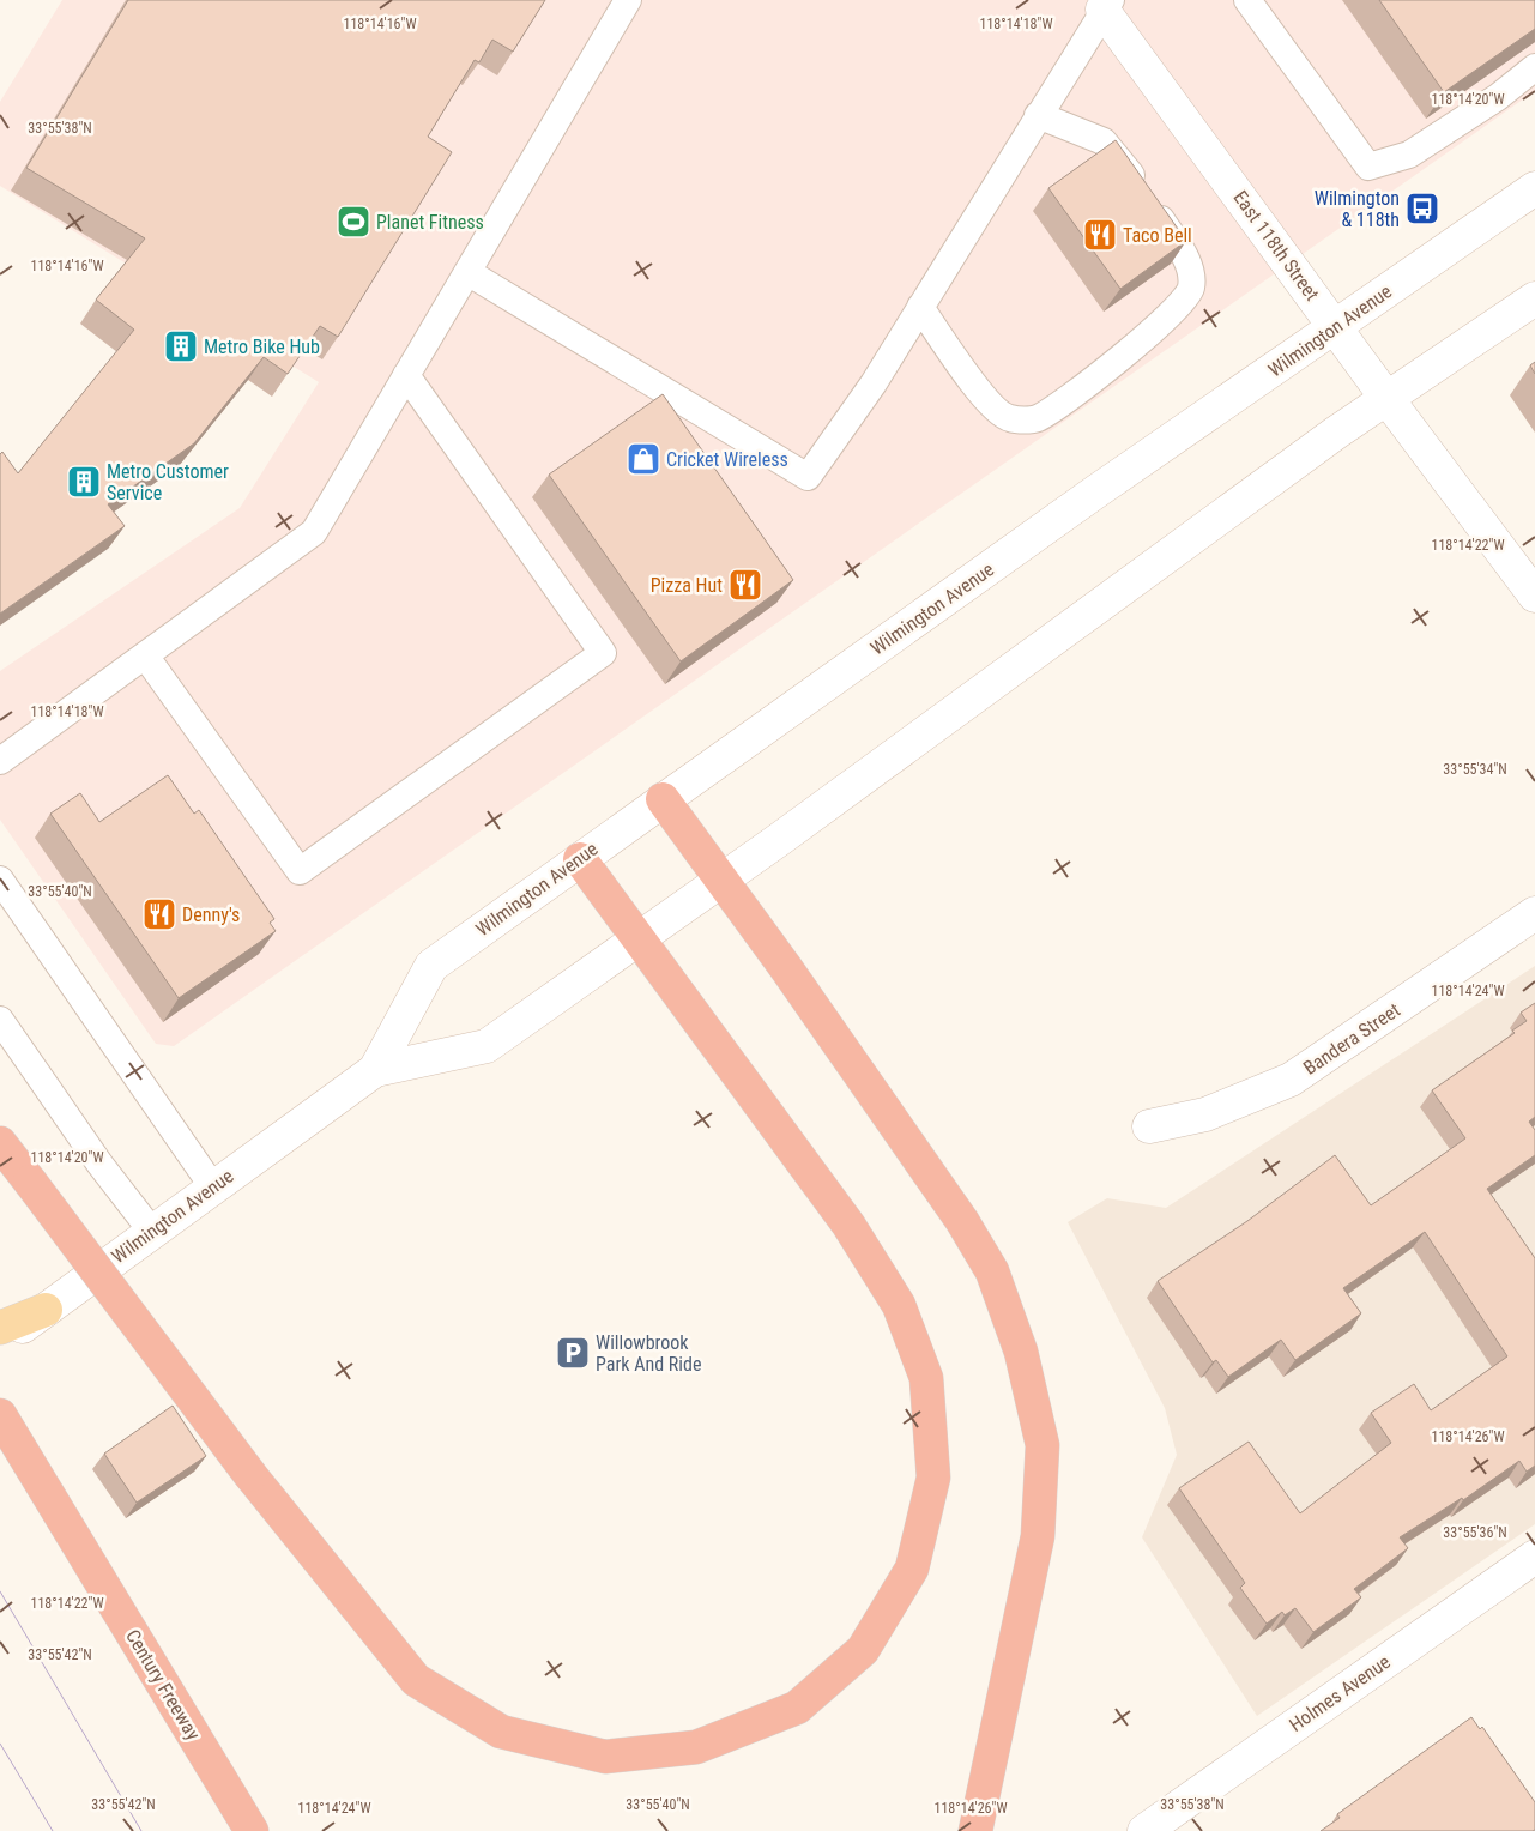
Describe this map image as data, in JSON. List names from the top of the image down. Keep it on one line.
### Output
{"streets":{"highway":["Century Freeway"],"main road":["East 118th Street","Wilmington Avenue","Bandera Street","Holmes Avenue"]},"crossings":[["East 118th Street","Wilmington Avenue"]],"places":{"bus stop":["Wilmington & 118th"],"sports":["Planet Fitness"],"restaurant":["Taco Bell","Pizza Hut","Denny's"],"building":["Metro Bike Hub","Metro Customer Service"],"shop":["Cricket Wireless"],"parking":["Willowbrook Park And Ride"]},"coordinates":["118°14'16\"W","118°14'18\"W","118°14'20\"W","33°55'38\"N","118°14'22\"W","33°55'34\"N","33°55'40\"N","118°14'24\"W","118°14'26\"W","33°55'36\"N","33°55'42\"N"]}
